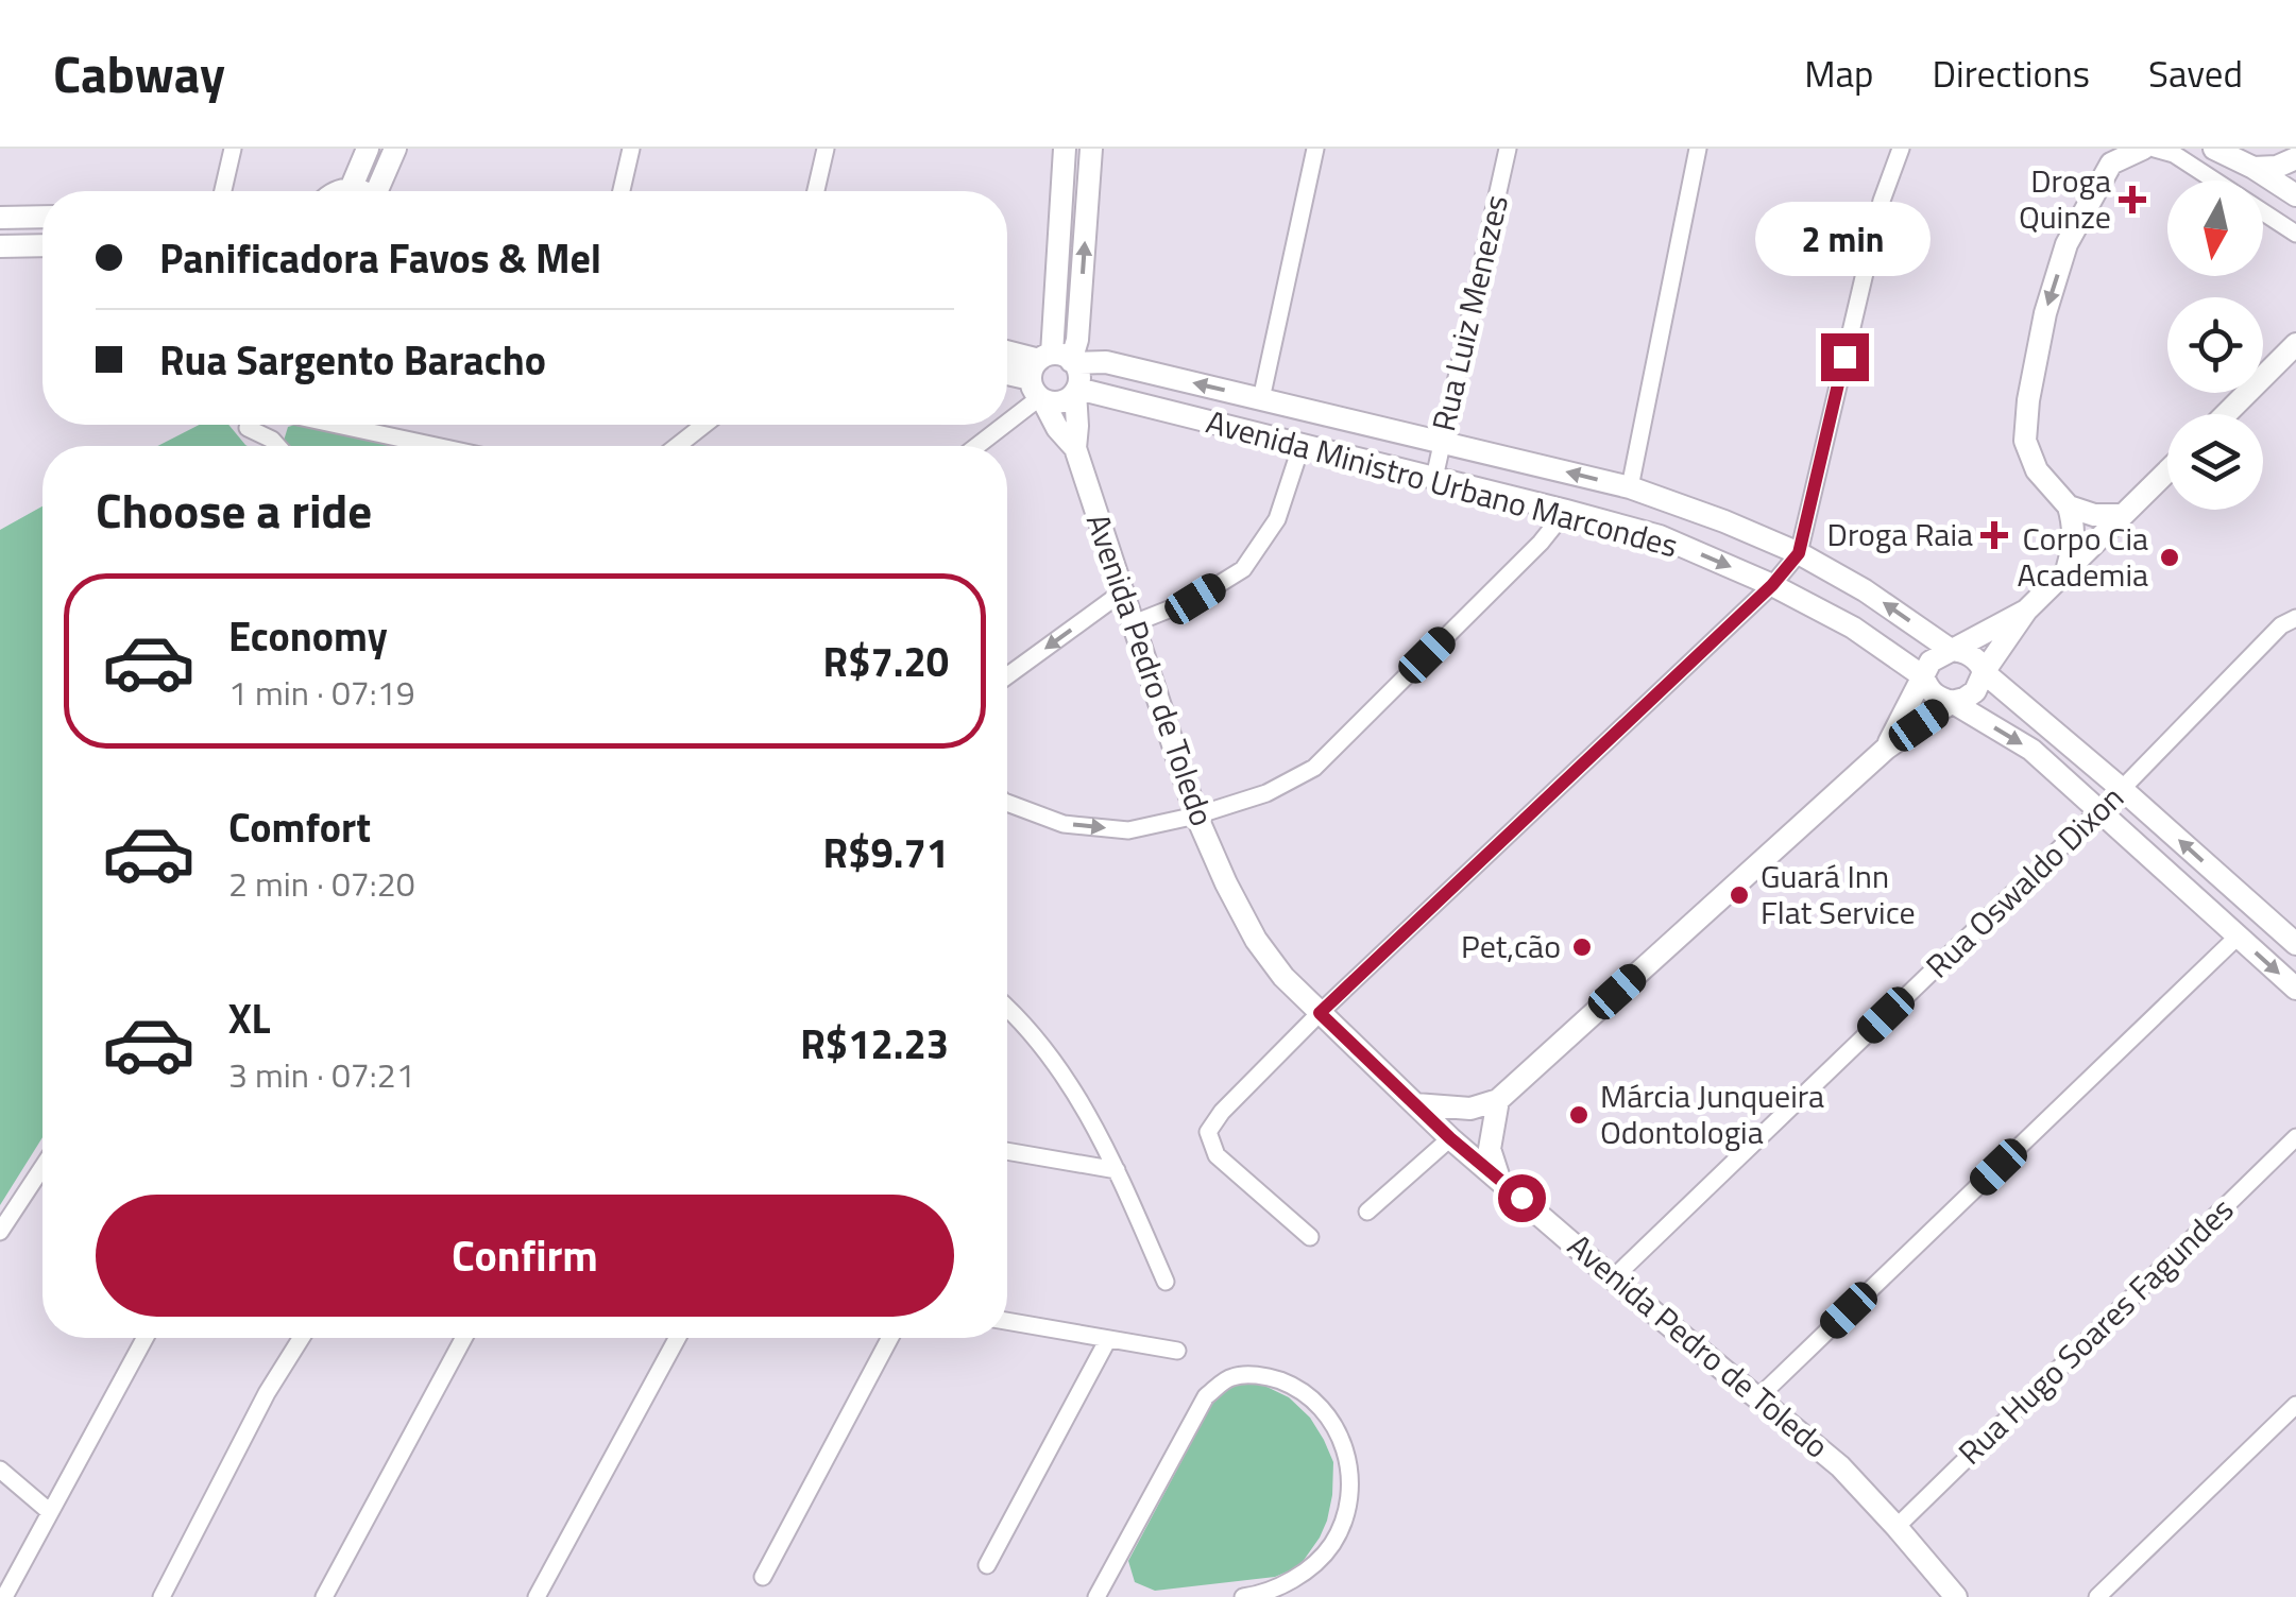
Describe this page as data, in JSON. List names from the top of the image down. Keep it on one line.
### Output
{"streets":{"street":["Rua Luiz Menezes","Avenida Ministro Urbano Marcondes","Avenida Pedro de Toledo","Rua Oswaldo Dixon","Rua Hugo Soares Fagundes"]},"crossings":[["Rua Luiz Menezes","Avenida Ministro Urbano Marcondes"],["Avenida Ministro Urbano Marcondes","Rua Oswaldo Dixon"],["Avenida Pedro de Toledo","Rua Oswaldo Dixon"],["Avenida Pedro de Toledo","Rua Hugo Soares Fagundes"]],"places":{"health":["Droga Quinze","Droga Raia"],"other":["Corpo Cia Academia","Guará Inn Flat Service","Pet,cão","Márcia Junqueira Odontologia"]},"north":"bottom","page":{"header":"Cabway","nav":["Map","Directions","Saved"],"banner":["Panificadora Favos & Mel","Rua Sargento Baracho"],"bubble":"2 min","heading":"Choose a ride","list":[{"name":"Economy","note":"1 min · 07:19","value":"R$7.20"},{"name":"Comfort","note":"2 min · 07:20","value":"R$9.71"},{"name":"XL","note":"3 min · 07:21","value":"R$12.23"}],"buttons":"Confirm"}}
